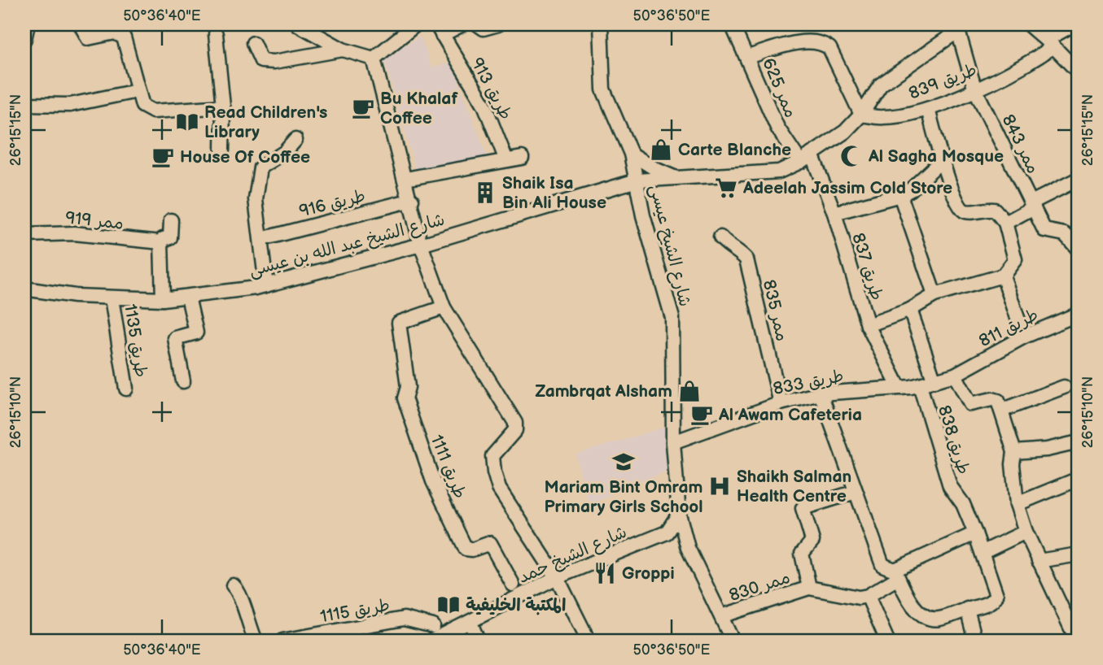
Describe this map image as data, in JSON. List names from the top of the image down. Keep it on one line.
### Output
{"streets":{"street":["طريق 839","ممر 625","طريق 913","ممر 843","طريق 916","ممر 919","شارع الشيخ عبد الله بن عيسى","شارع الشيخ عيسى","طريق 837","ممر 835","طريق 811","طريق 1135","طريق 833","طريق 838","طريق 1111","شارع الشيخ حمد","ممر 830","طريق 1115"]},"crossings":[["طريق 839","ممر 843"],["طريق 839","شارع الشيخ عبد الله بن عيسى"],["ممر 625","شارع الشيخ عبد الله بن عيسى"],["ممر 843","شارع الشيخ عبد الله بن عيسى"],["شارع الشيخ عبد الله بن عيسى","شارع الشيخ عيسى"],["شارع الشيخ عبد الله بن عيسى","طريق 837"],["شارع الشيخ عبد الله بن عيسى","طريق 1135"],["شارع الشيخ عيسى","طريق 833"],["شارع الشيخ عيسى","ممر 830"],["طريق 837","طريق 833"],["ممر 835","طريق 833"],["طريق 811","طريق 833"],["طريق 811","طريق 838"],["طريق 833","طريق 838"]],"places":{"cafe":["Bu Khalaf Coffee","House Of Coffee","Al Awam Cafeteria"],"library":["Read Children's Library","المكتبة الخليفية"],"shop":["Carte Blanche","Zambrqat Alsham"],"mosque":["Al Sagha Mosque"],"supermarket":["Adeelah Jassim Cold Store"],"building":["Shaik Isa Bin Ali House"],"school or university":["Mariam Bint Omram Primary Girls School"],"hospital":["Shaikh Salman Health Centre"],"restaurant":["Groppi"]},"coordinates":["50°36'40\"E","50°36'50\"E","26°15'15\"N","26°15'10\"N"]}
